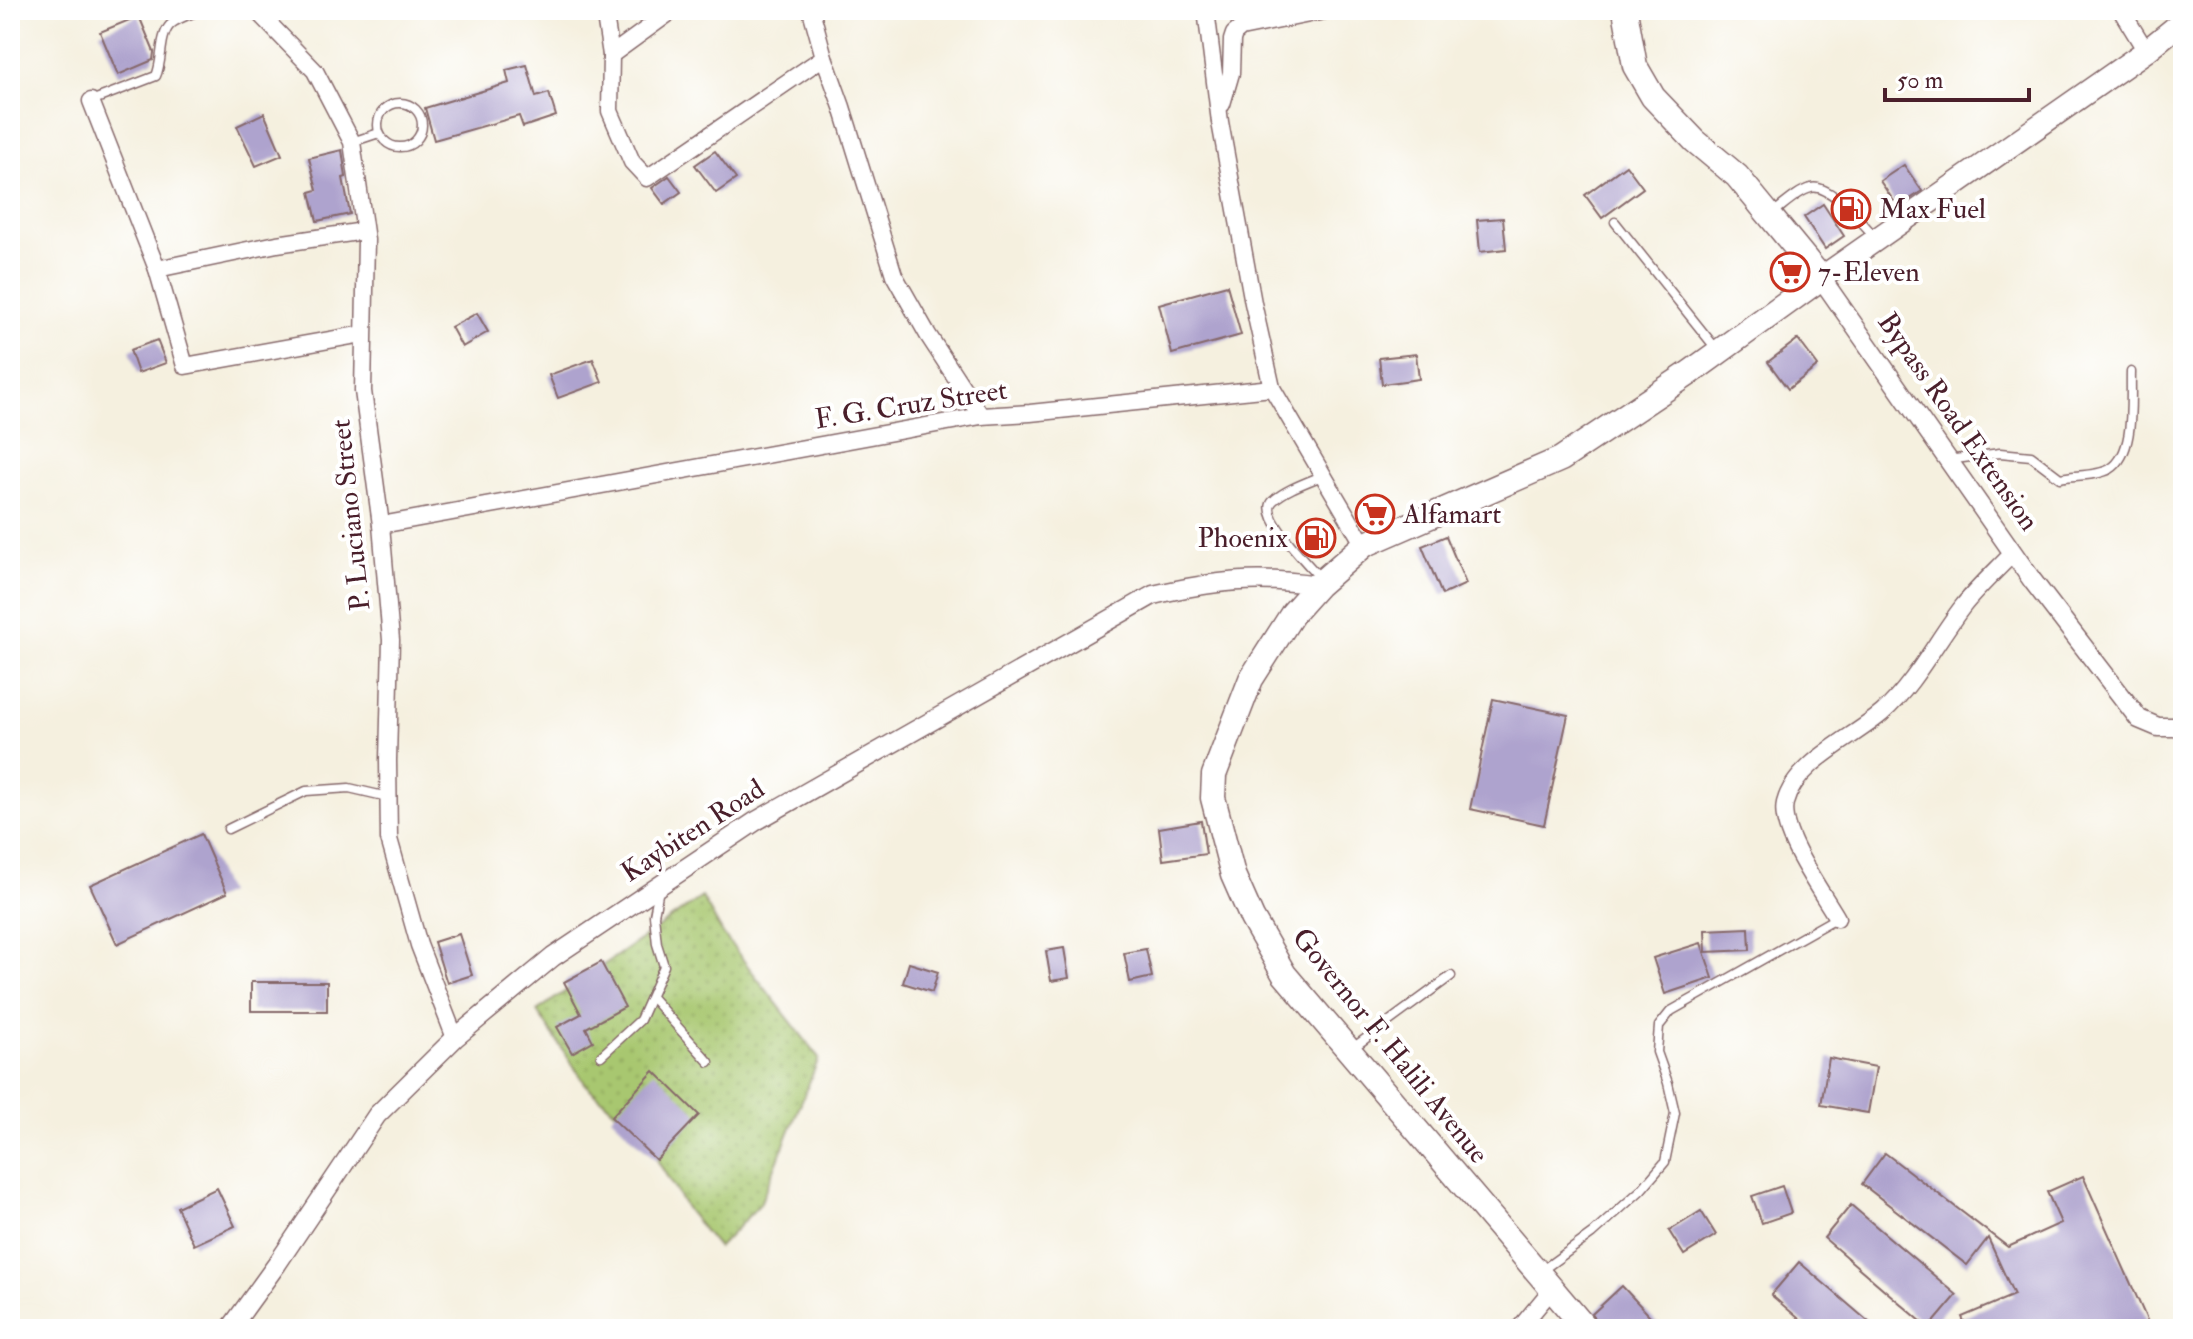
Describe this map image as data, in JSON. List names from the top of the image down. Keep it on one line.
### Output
{"streets":{"main road":["Bypass Road Extension","Governor F. Halili Avenue"],"street":["F. G. Cruz Street","P. Luciano Street","Kaybiten Road"]},"crossings":[["F. G. Cruz Street","P. Luciano Street"],["Bypass Road Extension","Governor F. Halili Avenue"],["P. Luciano Street","Kaybiten Road"],["Kaybiten Road","Governor F. Halili Avenue"]],"places":{"fuel station":["Max Fuel","Phoenix"],"supermarket":["7-Eleven","Alfamart"]},"scale_bar":"50 m"}
